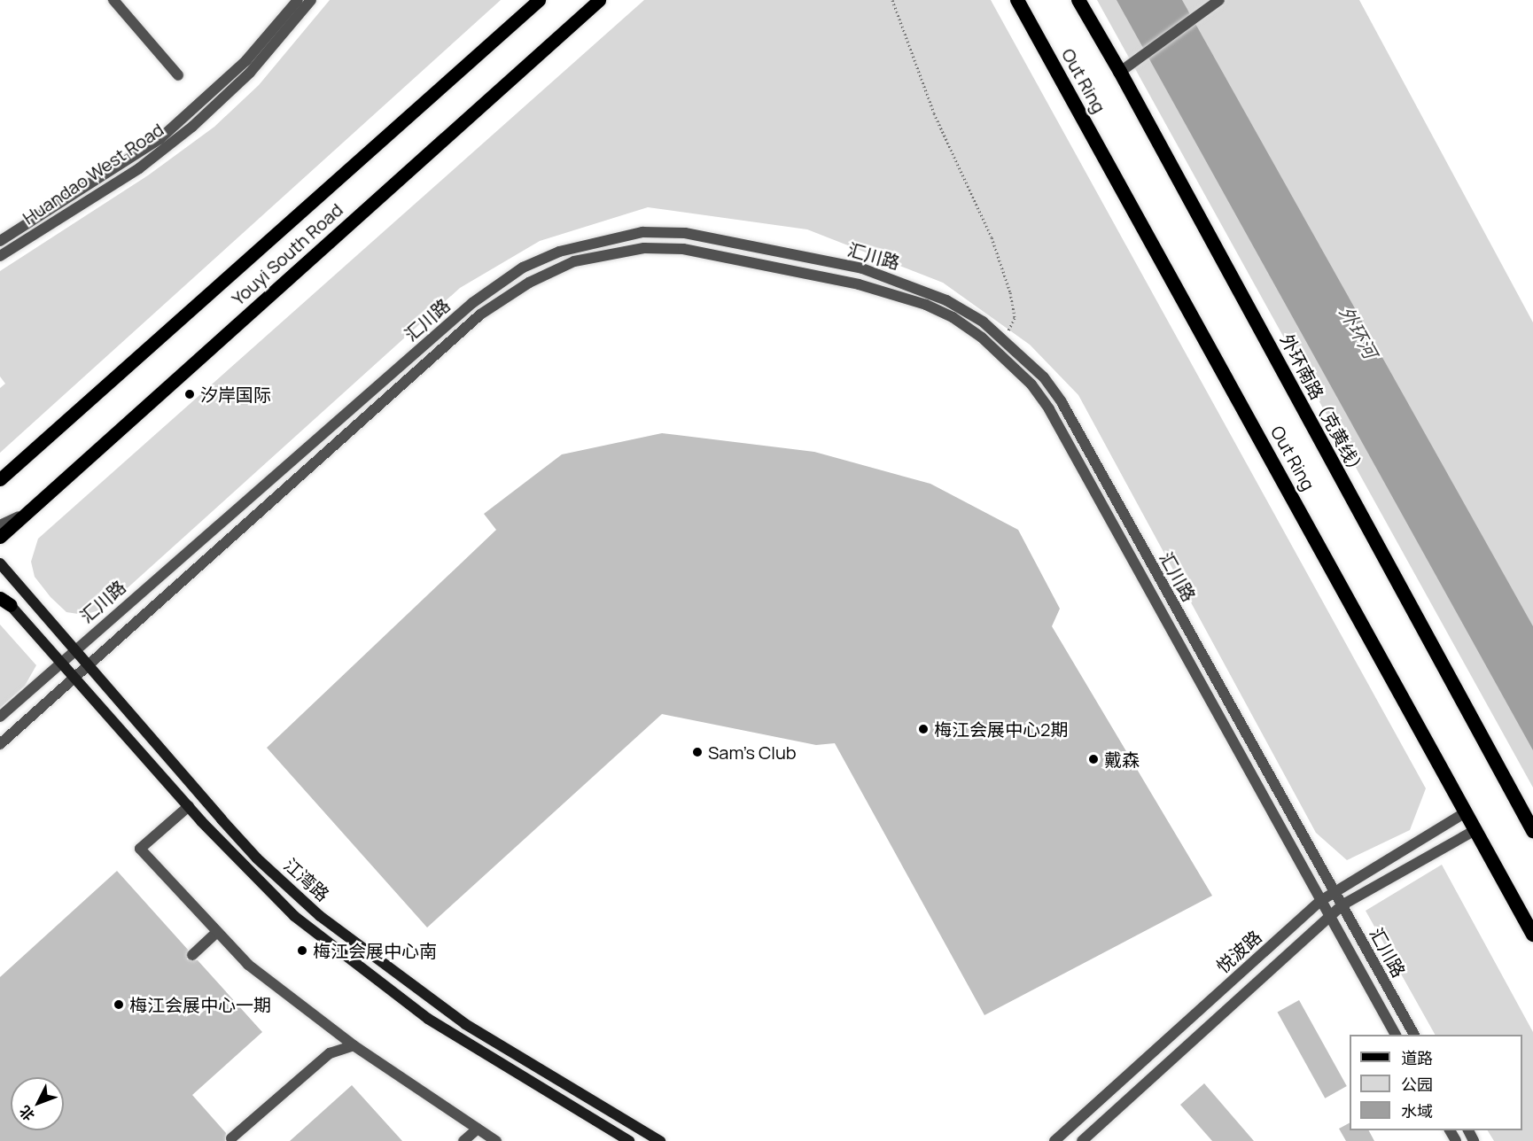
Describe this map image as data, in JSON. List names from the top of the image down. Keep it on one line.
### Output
{"streets":{"highway":["Out Ring","外环南路（克黄线）"],"main road":["Youyi South Road","江湾路"],"street":["Huandao West Road","汇川路","悦波路"]},"crossings":[["Out Ring","悦波路"],["汇川路","江湾路"],["汇川路","悦波路"]],"water":["外环河"],"places":["汐岸国际","梅江会展中心2期","Sam's Club","戴森","梅江会展中心南","梅江会展中心一期"],"legend":["道路","公园","水域"],"north":"bottom left"}
